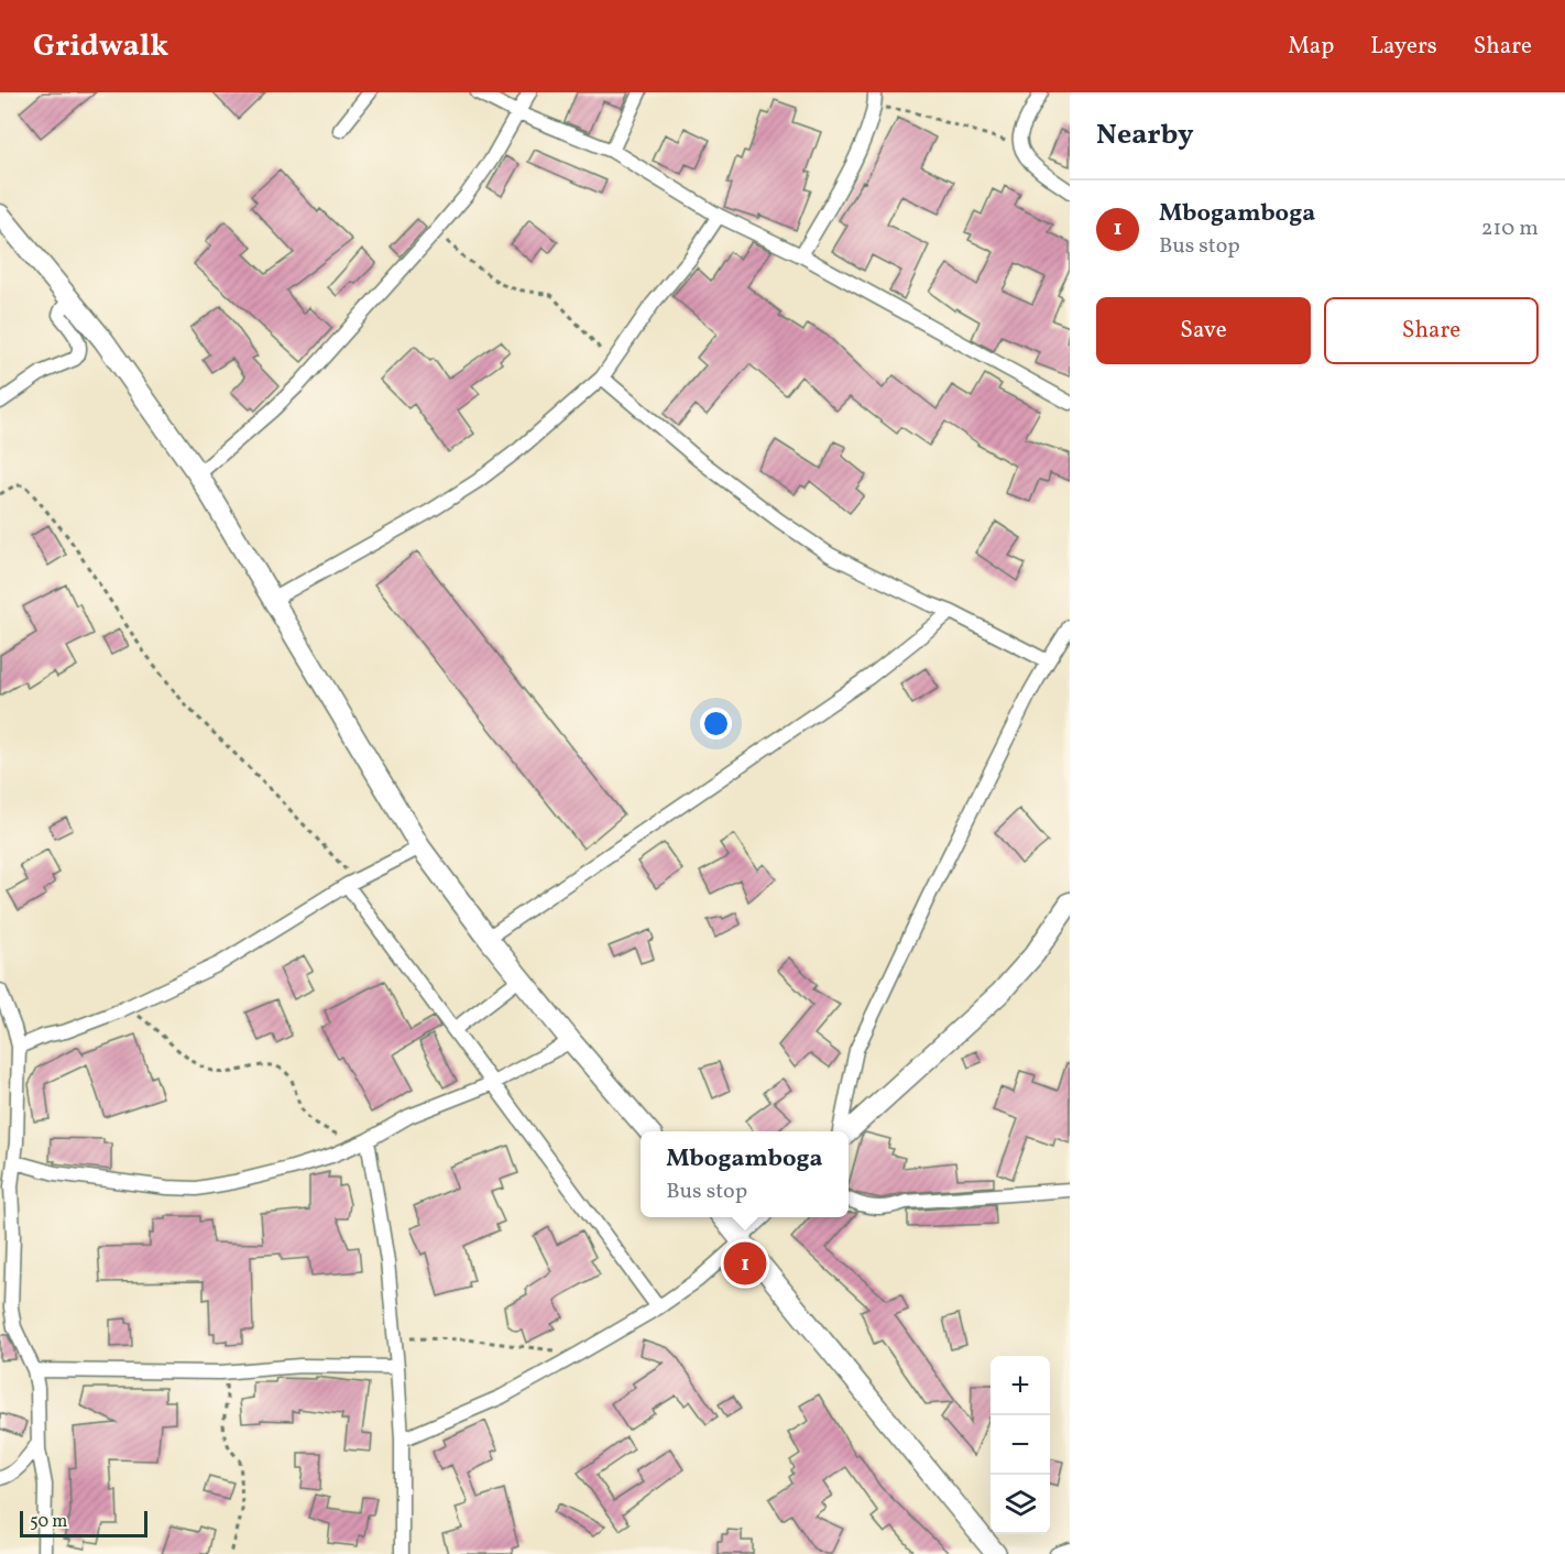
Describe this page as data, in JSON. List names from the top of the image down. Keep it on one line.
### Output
{"scale_bar":"50 m","page":{"header":"Gridwalk","nav":["Map","Layers","Share"],"heading":"Nearby","list":[{"mark":"1","name":"Mbogamboga","note":"Bus stop","value":"210 m"}],"buttons":["Save","Share"],"popup":["Mbogamboga","Bus stop"],"pins":"1","map_buttons":["+","−"],"scale":"50 m"}}
